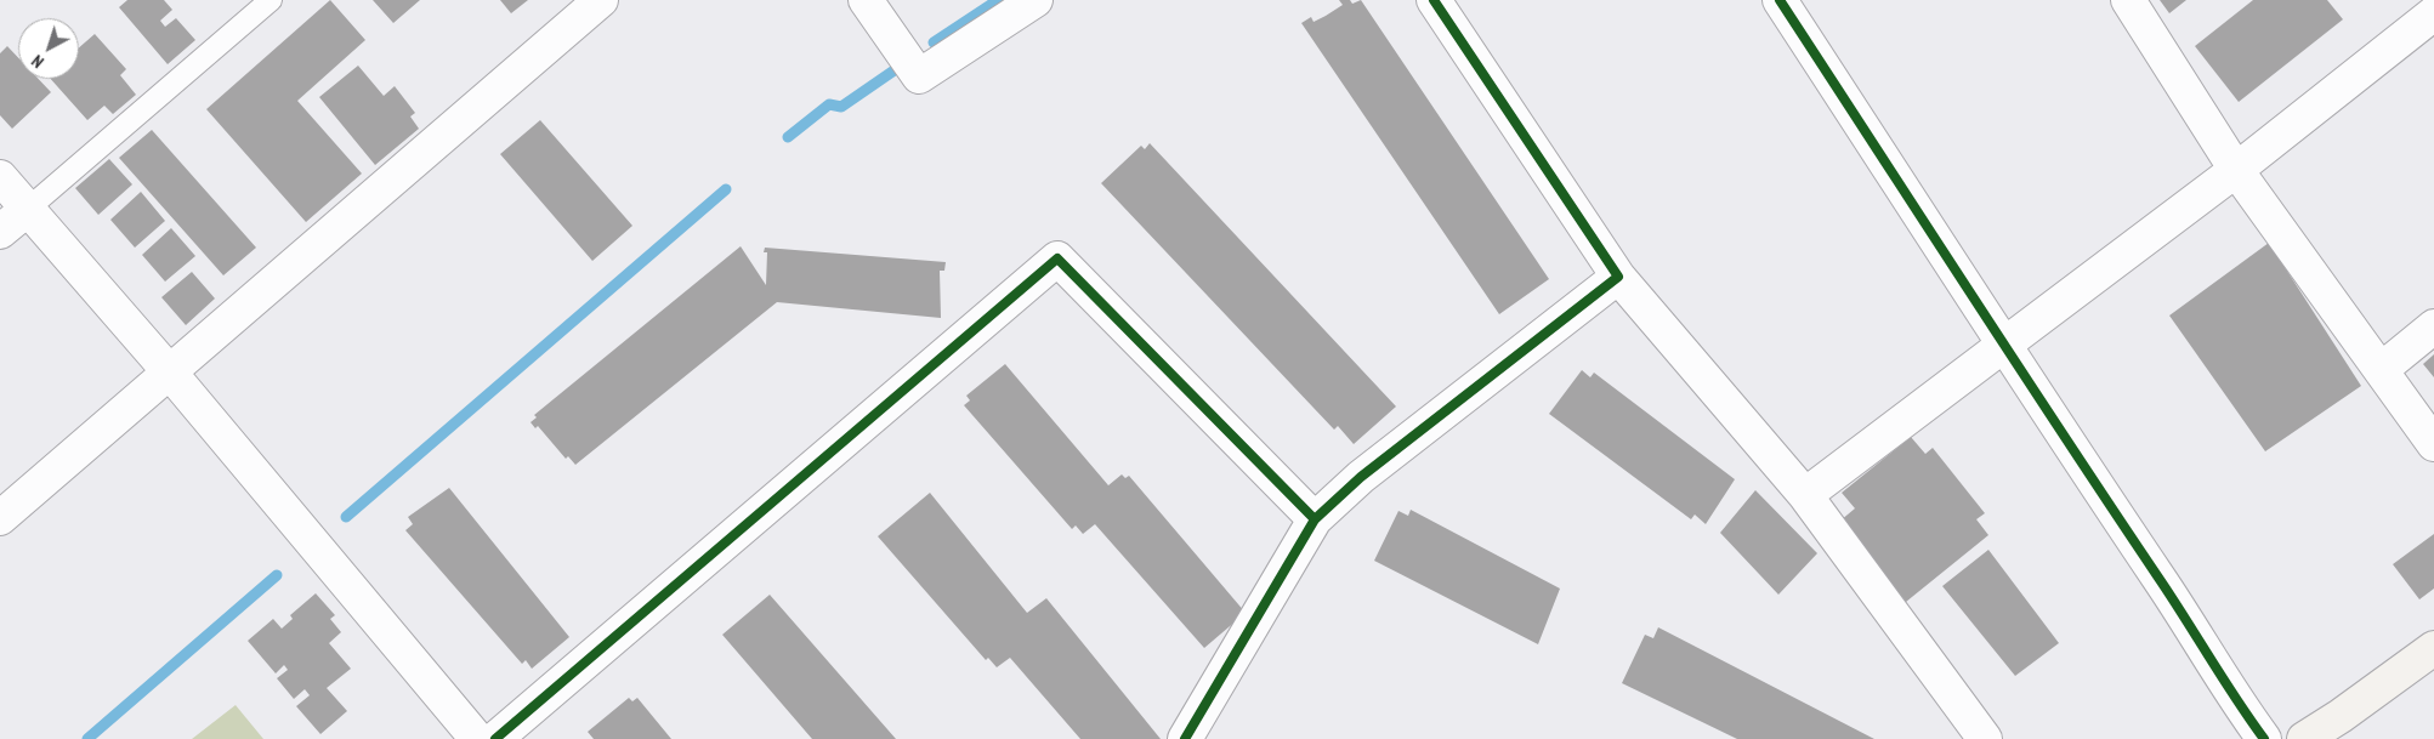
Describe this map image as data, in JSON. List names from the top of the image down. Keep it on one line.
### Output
{"north":"bottom left"}
